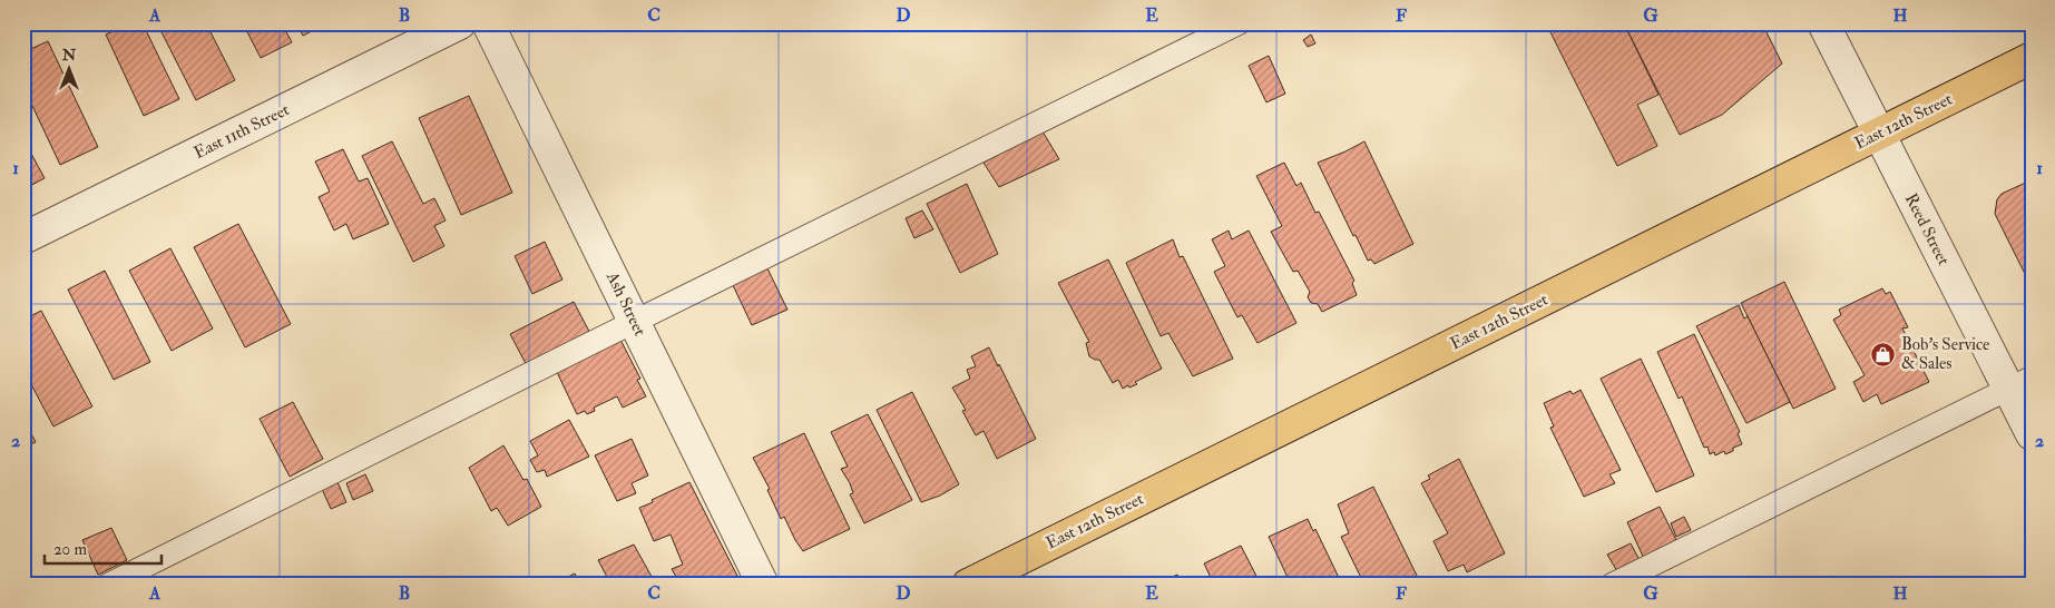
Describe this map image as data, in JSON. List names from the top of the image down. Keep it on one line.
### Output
{"streets":{"main road":["East 12th Street"],"street":["East 11th Street","Reed Street","Ash Street"]},"crossings":[["East 12th Street","Reed Street"]],"places":{"shop":["Bob's Service & Sales"]},"scale_bar":"20 m","north":"top","grid":{"columns":["A","B","C","D","E","F","G","H"],"rows":["1","2"]}}
